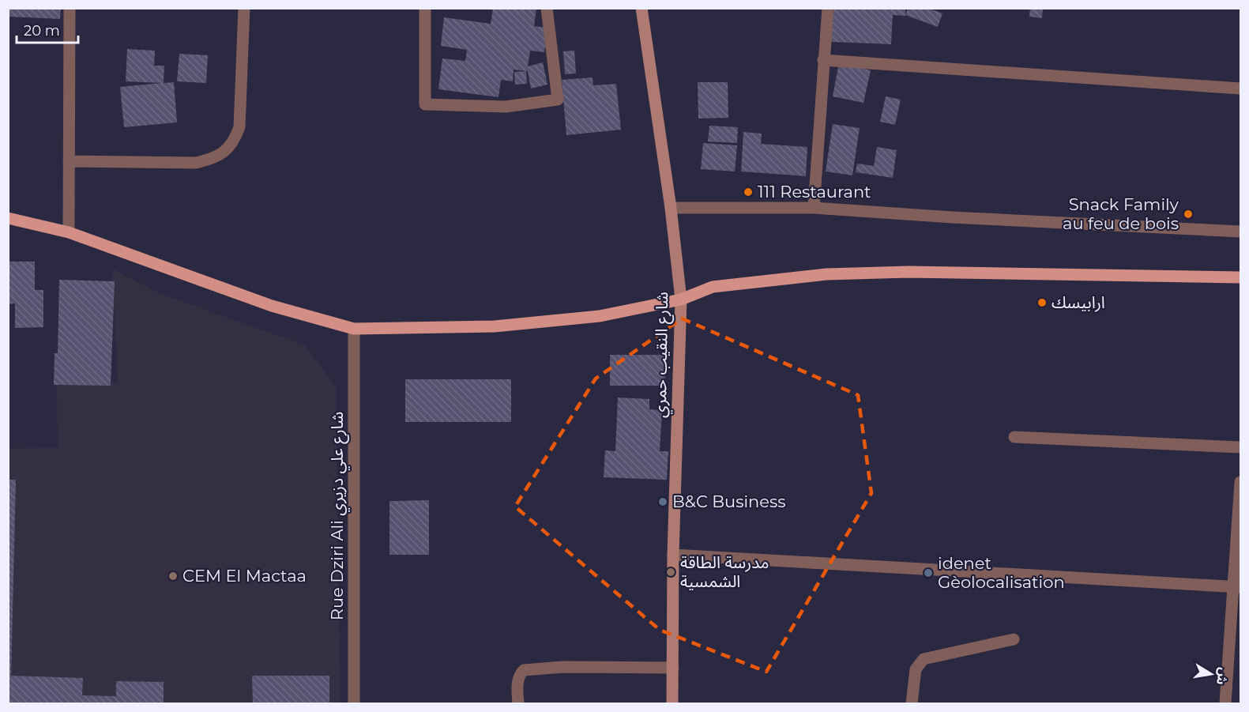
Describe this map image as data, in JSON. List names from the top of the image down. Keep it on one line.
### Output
{"streets":{"main road":["شارع النقيب حمري"],"street":["Rue Dziri Ali شارع علي دزيري"]},"places":["111 Restaurant","Snack Family au feu de bois","ارابيسك","B&C Business","مدرسة الطاقة الشمسية","idenet Gèolocalisation","CEM El Mactaa"],"scale_bar":"20 m","north":"right"}
